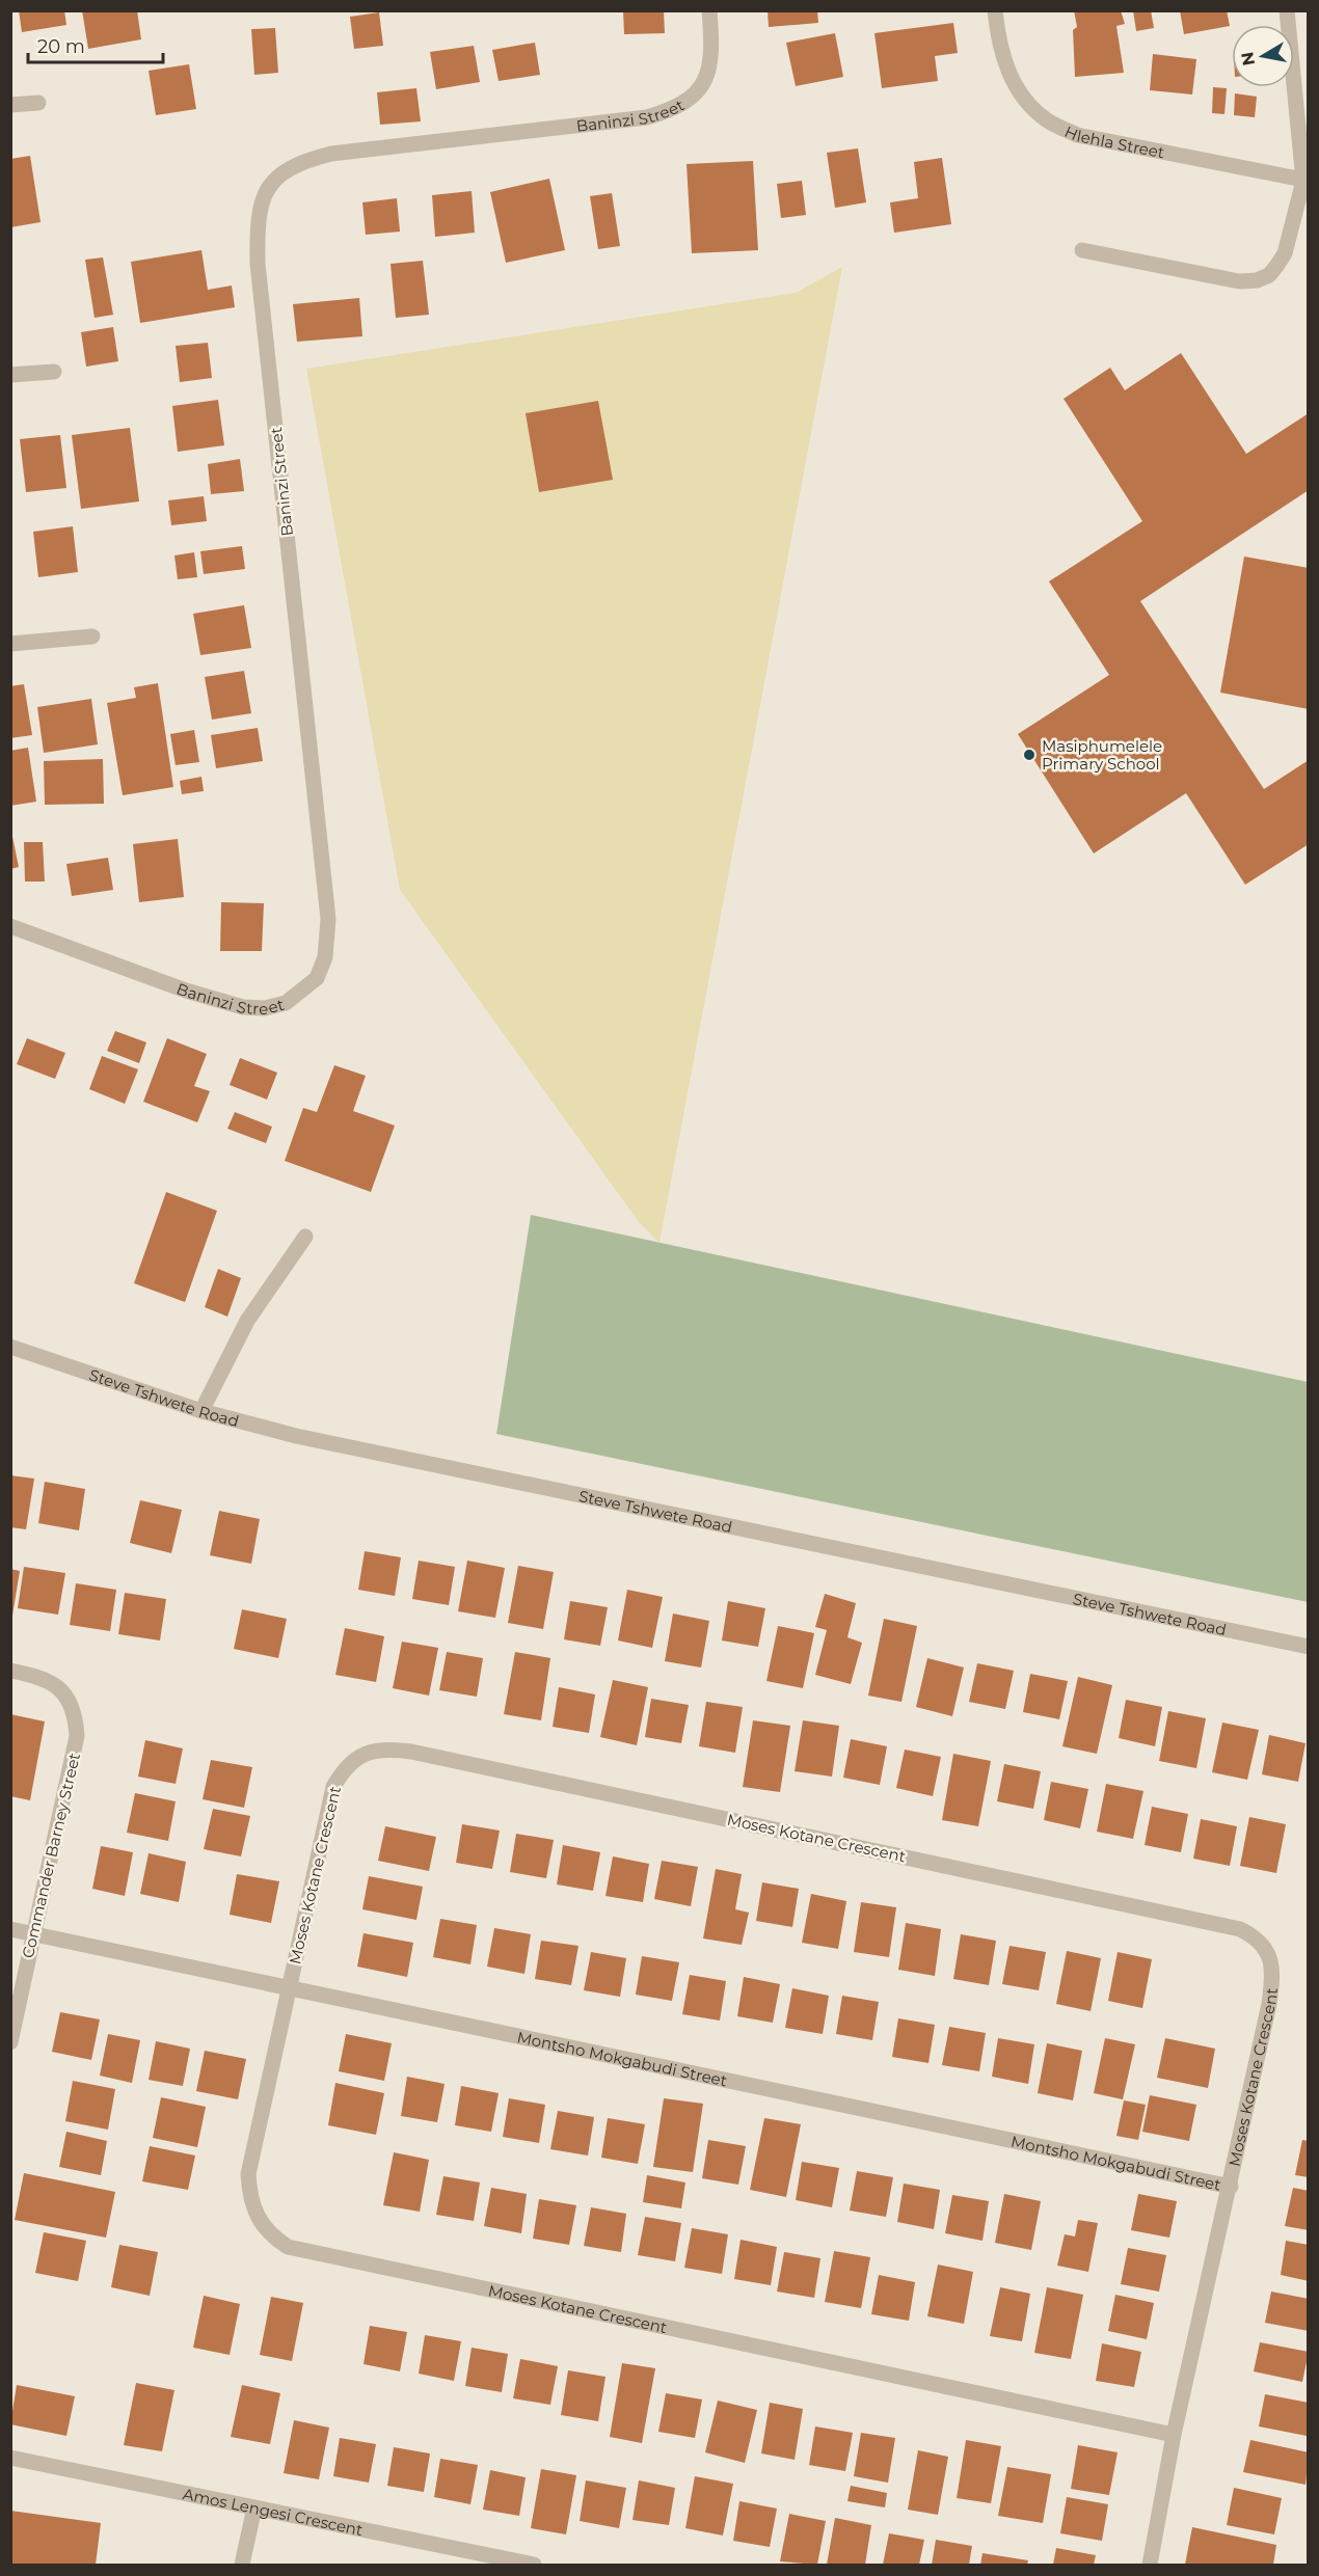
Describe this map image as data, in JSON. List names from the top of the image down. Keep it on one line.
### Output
{"streets":{"street":["Baninzi Street","Hlehla Street","Steve Tshwete Road","Moses Kotane Crescent","Commander Barney Street","Montsho Mokgabudi Street","Amos Lengesi Crescent"]},"crossings":[["Moses Kotane Crescent","Montsho Mokgabudi Street"],["Commander Barney Street","Montsho Mokgabudi Street"]],"places":["Masiphumelele Primary School"],"scale_bar":"20 m","north":"left"}
